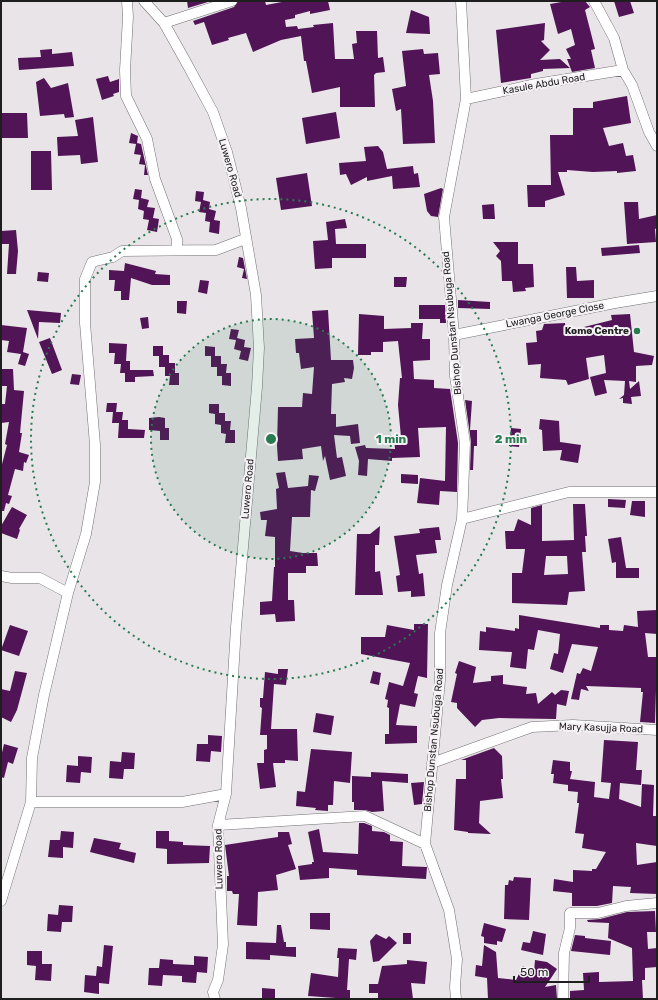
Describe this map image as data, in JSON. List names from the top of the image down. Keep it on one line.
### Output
{"streets":{"street":["Kasule Abdu Road","Luwero Road","Lwanga George Close","Bishop Dunstan Nsubuga Road","Mary Kasujja Road"]},"crossings":[["Kasule Abdu Road","Bishop Dunstan Nsubuga Road"],["Lwanga George Close","Bishop Dunstan Nsubuga Road"],["Bishop Dunstan Nsubuga Road","Mary Kasujja Road"]],"places":["Komo Centre"],"scale_bar":"50 m","rings":["1 min","2 min"]}
